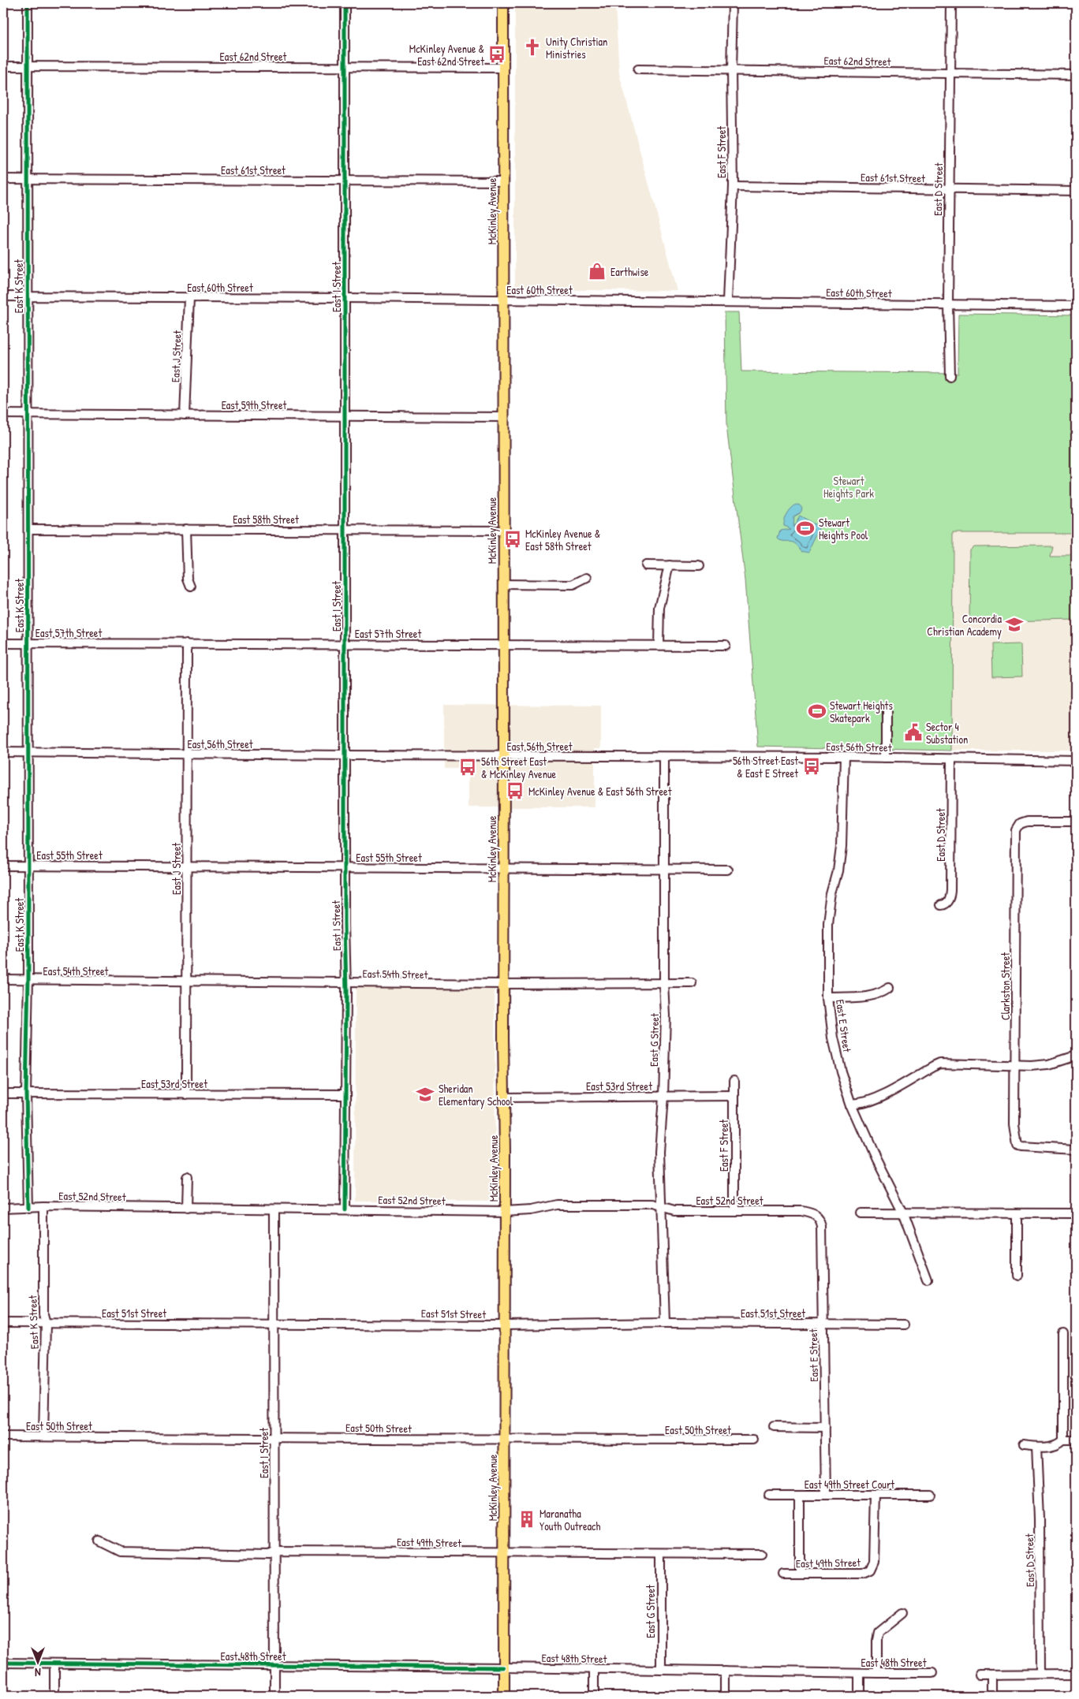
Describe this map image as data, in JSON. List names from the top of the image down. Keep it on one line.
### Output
{"streets":{"main road":["McKinley Avenue"],"street":["East 62nd Street","East F Street","East 61st Street","East D Street","East K Street","East 60th Street","East I Street","East J Street","East 59th Street","East 58th Street","East 57th Street","East 56th Street","East 55th Street","East 54th Street","Clarkston Street","East E Street","East G Street","East 53rd Street","East 52nd Street","East 51st Street","East 50th Street","East 49th Street Court","East 49th Street","East 48th Street"]},"crossings":[["East 62nd Street","East F Street"],["East 62nd Street","East D Street"],["East 62nd Street","McKinley Avenue"],["East 62nd Street","East K Street"],["East 62nd Street","East I Street"],["East F Street","East 61st Street"],["East F Street","East 60th Street"],["East F Street","East 53rd Street"],["East F Street","East 52nd Street"],["East 61st Street","East D Street"],["East 61st Street","McKinley Avenue"],["East 61st Street","East K Street"],["East 61st Street","East I Street"],["East D Street","East 60th Street"],["East D Street","East 56th Street"],["McKinley Avenue","East 60th Street"],["McKinley Avenue","East 59th Street"],["McKinley Avenue","East 58th Street"],["McKinley Avenue","East 57th Street"],["McKinley Avenue","East 56th Street"],["McKinley Avenue","East 55th Street"],["McKinley Avenue","East 54th Street"],["McKinley Avenue","East 53rd Street"],["McKinley Avenue","East 52nd Street"],["McKinley Avenue","East 51st Street"],["McKinley Avenue","East 50th Street"],["McKinley Avenue","East 49th Street"],["McKinley Avenue","East 48th Street"],["East K Street","East 60th Street"],["East K Street","East 59th Street"],["East K Street","East 58th Street"],["East K Street","East 57th Street"],["East K Street","East 56th Street"],["East K Street","East 55th Street"],["East K Street","East 54th Street"],["East K Street","East 53rd Street"],["East K Street","East 52nd Street"],["East K Street","East 51st Street"],["East K Street","East 50th Street"],["East 60th Street","East I Street"],["East 60th Street","East J Street"],["East I Street","East 59th Street"],["East I Street","East 58th Street"],["East I Street","East 57th Street"],["East I Street","East 56th Street"],["East I Street","East 55th Street"],["East I Street","East 54th Street"],["East I Street","East 53rd Street"],["East I Street","East 52nd Street"],["East I Street","East 51st Street"],["East I Street","East 50th Street"],["East I Street","East 49th Street"],["East I Street","East 48th Street"],["East J Street","East 59th Street"],["East J Street","East 57th Street"],["East J Street","East 56th Street"],["East J Street","East 55th Street"],["East J Street","East 54th Street"],["East J Street","East 53rd Street"],["East 56th Street","East E Street"],["East 56th Street","East G Street"],["East 55th Street","East G Street"],["East 54th Street","East G Street"],["East E Street","East 52nd Street"],["East E Street","East 51st Street"],["East E Street","East 49th Street Court"],["East G Street","East 53rd Street"],["East G Street","East 52nd Street"],["East G Street","East 51st Street"],["East G Street","East 49th Street"],["East G Street","East 48th Street"],["East 49th Street Court","East 49th Street"]],"parks":["Stewart Heights Park"],"places":{"church":["Unity Christian Ministries"],"bus stop":["McKinley Avenue & East 62nd Street","McKinley Avenue & East 58th Street","56th Street East & East E Street","56th Street East & McKinley Avenue","McKinley Avenue & East 56th Street"],"shop":["Earthwise"],"sports":["Stewart Heights Pool","Stewart Heights Skatepark"],"school or university":["Concordia Christian Academy","Sheridan Elementary School"],"public building":["Sector 4 Substation"],"building":["Maranatha Youth Outreach"]},"north":"bottom"}
